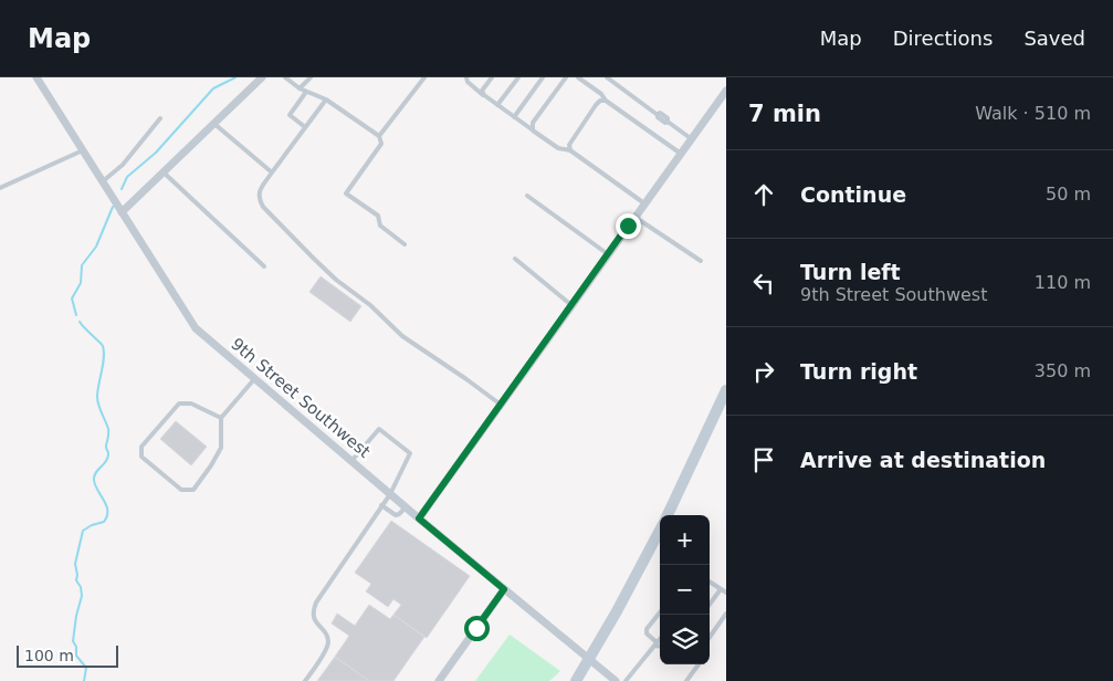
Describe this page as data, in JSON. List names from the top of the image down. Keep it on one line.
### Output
{"streets":{"street":["9th Street Southwest"]},"scale_bar":"100 m","page":{"header":"Map","nav":["Map","Directions","Saved"],"heading":["7 min","Walk · 510 m"],"list":[["Continue","50 m"],["Turn left","9th Street Southwest","110 m"],["Turn right","350 m"],"Arrive at destination"],"map_buttons":["+","−"],"scale":"100 m"}}
